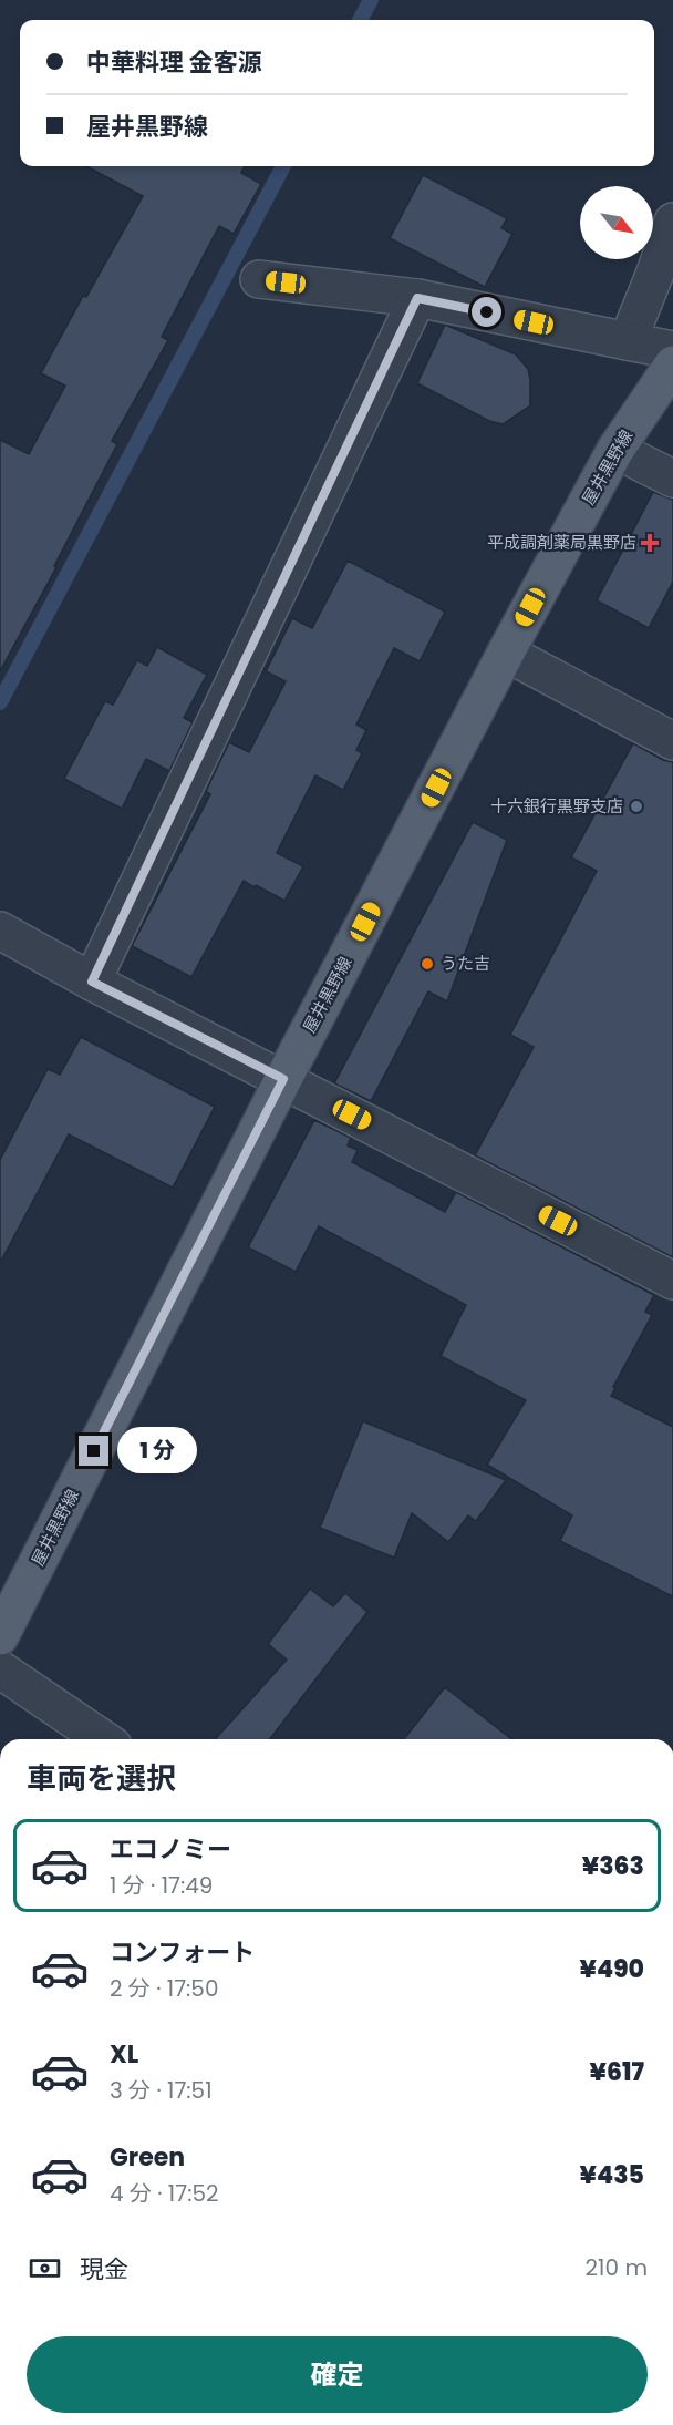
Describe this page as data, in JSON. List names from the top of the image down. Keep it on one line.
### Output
{"streets":{"main road":["屋井黒野線"]},"places":{"health":["平成調剤薬局黒野店"],"other":["十六銀行黒野支店","うた吉"]},"north":"bottom right","page":{"banner":["中華料理 金客源","屋井黒野線"],"bubble":"1 分","heading":"車両を選択","list":[{"name":"エコノミー","note":"1 分 · 17:49","value":"¥363"},{"name":"コンフォート","note":"2 分 · 17:50","value":"¥490"},{"name":"XL","note":"3 分 · 17:51","value":"¥617"},{"name":"Green","note":"4 分 · 17:52","value":"¥435"}],"pay":["現金","210 m"],"buttons":"確定"}}
